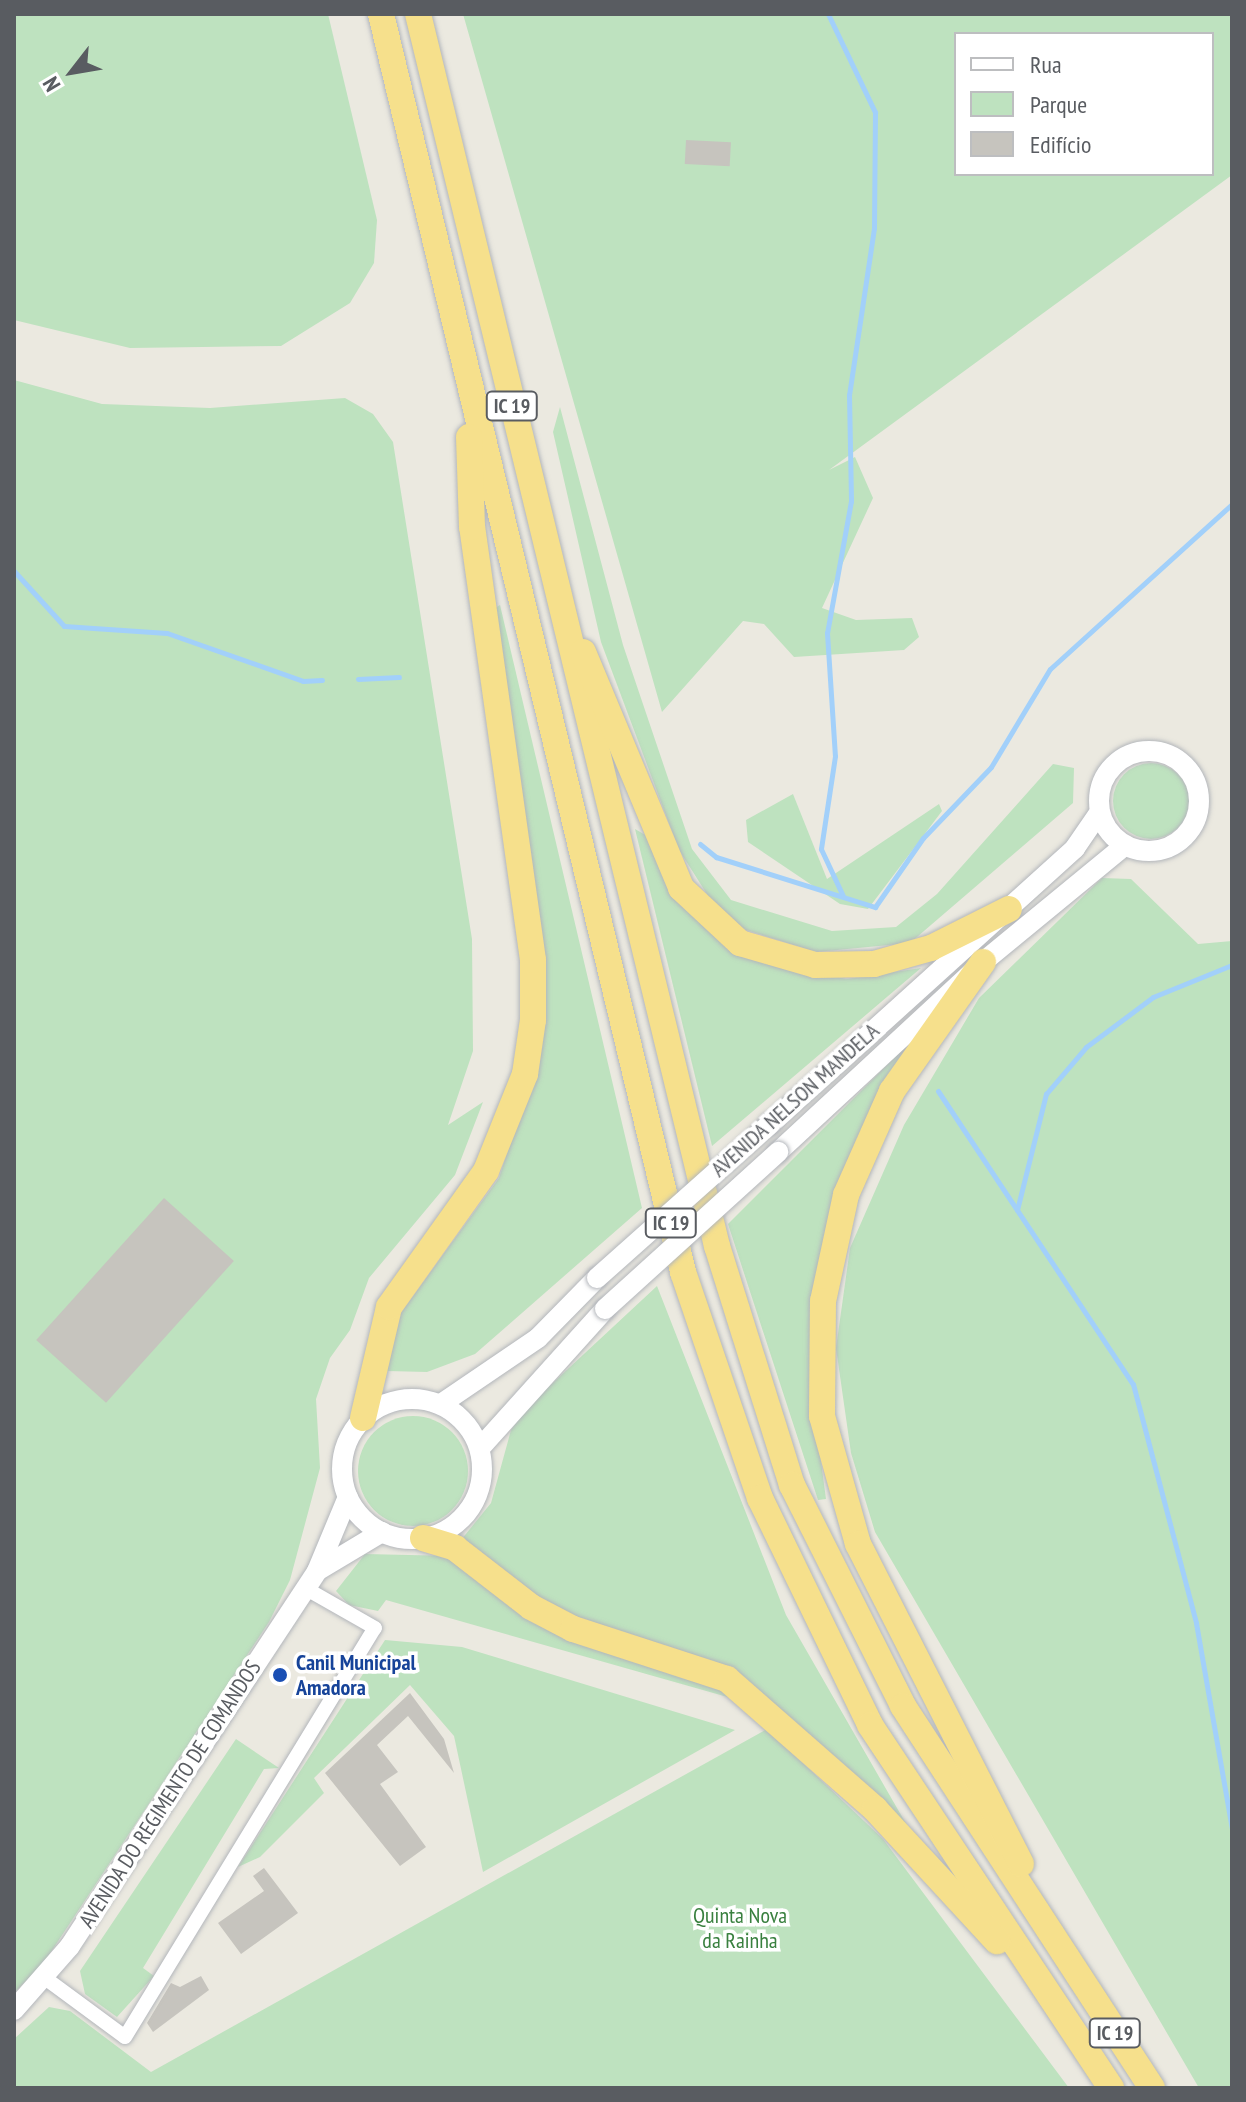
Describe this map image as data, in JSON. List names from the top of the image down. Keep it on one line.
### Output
{"streets":{"highway":["IC 19"],"main road":["AVENIDA NELSON MANDELA","AVENIDA DO REGIMENTO DE COMANDOS"]},"crossings":[["AVENIDA NELSON MANDELA","AVENIDA DO REGIMENTO DE COMANDOS"]],"parks":["Quinta Nova da Rainha"],"places":["Canil Municipal Amadora"],"legend":["Rua","Parque","Edifício"],"north":"bottom left"}
